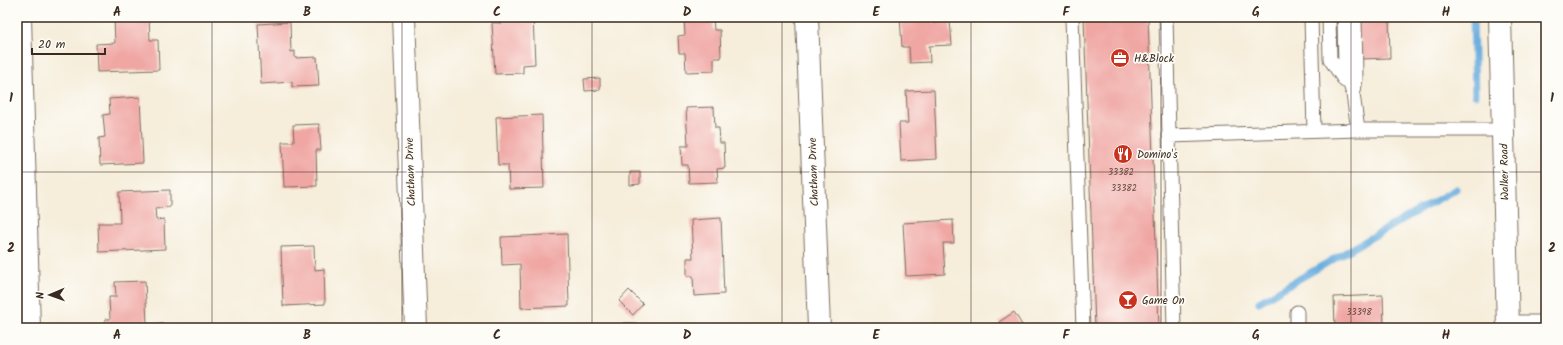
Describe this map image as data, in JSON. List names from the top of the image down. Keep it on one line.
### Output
{"streets":{"street":["Chatham Drive","Walker Road"]},"places":{"office":["H&Block"],"restaurant":["Domino's"],"bar":["Game On"]},"house_numbers":["33382","33382","33398"],"scale_bar":"20 m","north":"left","grid":{"columns":["A","B","C","D","E","F","G","H"],"rows":["1","2"]}}
